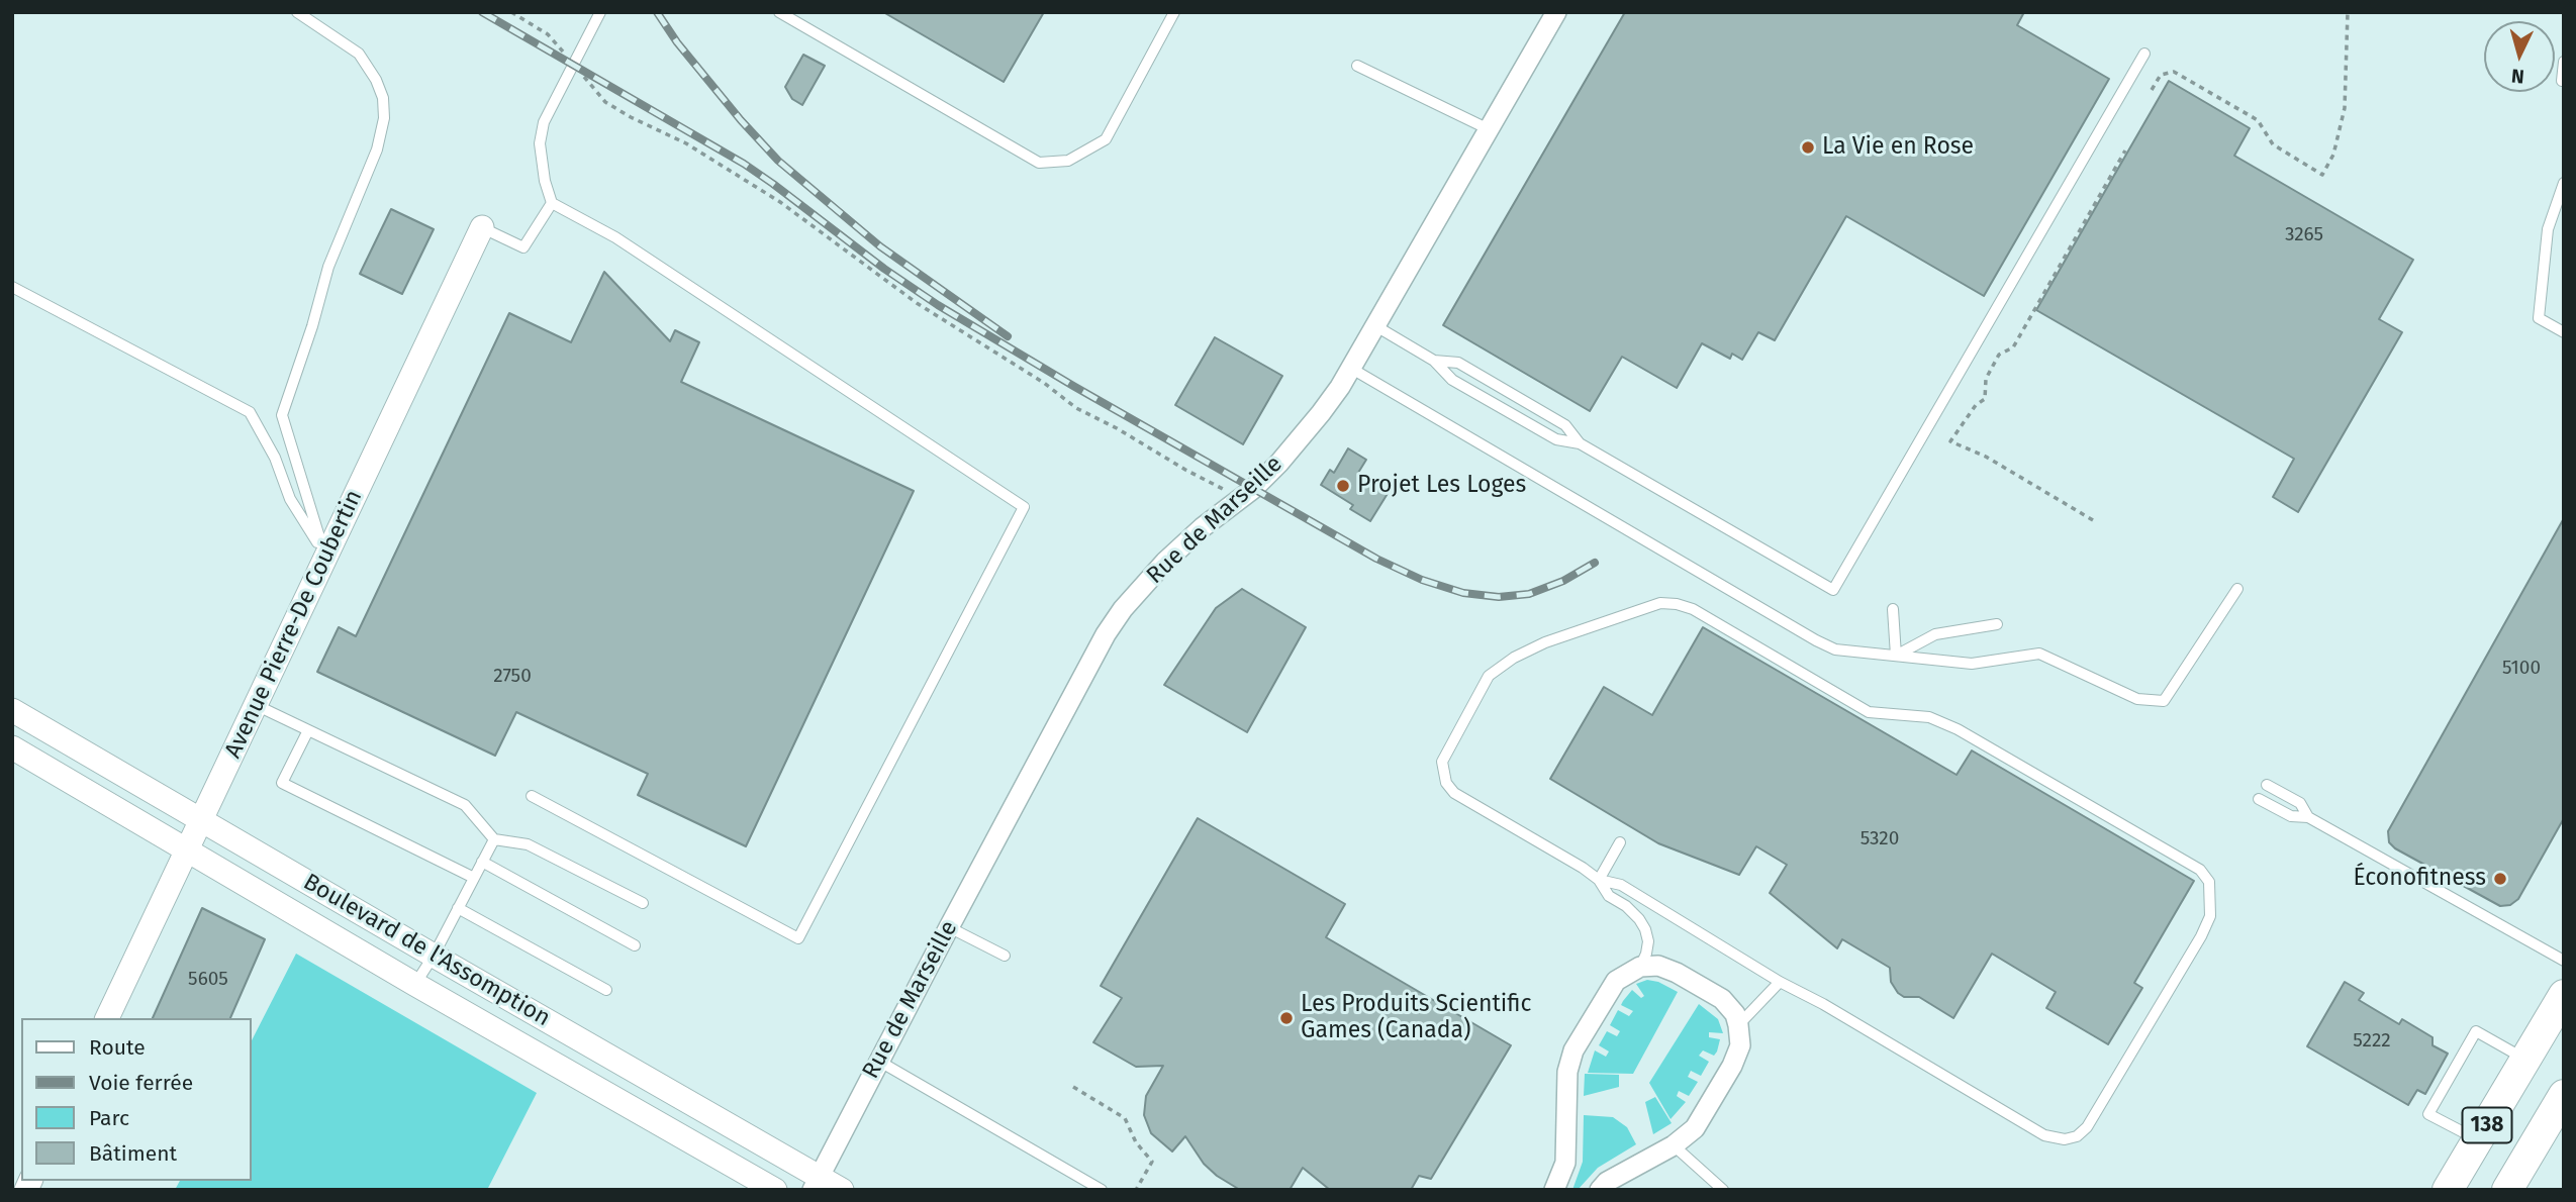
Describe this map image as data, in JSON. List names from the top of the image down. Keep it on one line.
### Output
{"streets":{"main road":["138"],"street":["Rue de Marseille","Avenue Pierre-De Coubertin","Boulevard de l'Assomption"]},"crossings":[["Rue de Marseille","Boulevard de l'Assomption"],["Avenue Pierre-De Coubertin","Boulevard de l'Assomption"]],"places":["La Vie en Rose","Projet Les Loges","Éconofitness","Les Produits Scientific Games (Canada)"],"house_numbers":["3265","5100","2750","5320","5605","5222"],"legend":["Route","Voie ferrée","Parc","Bâtiment"],"north":"bottom"}
